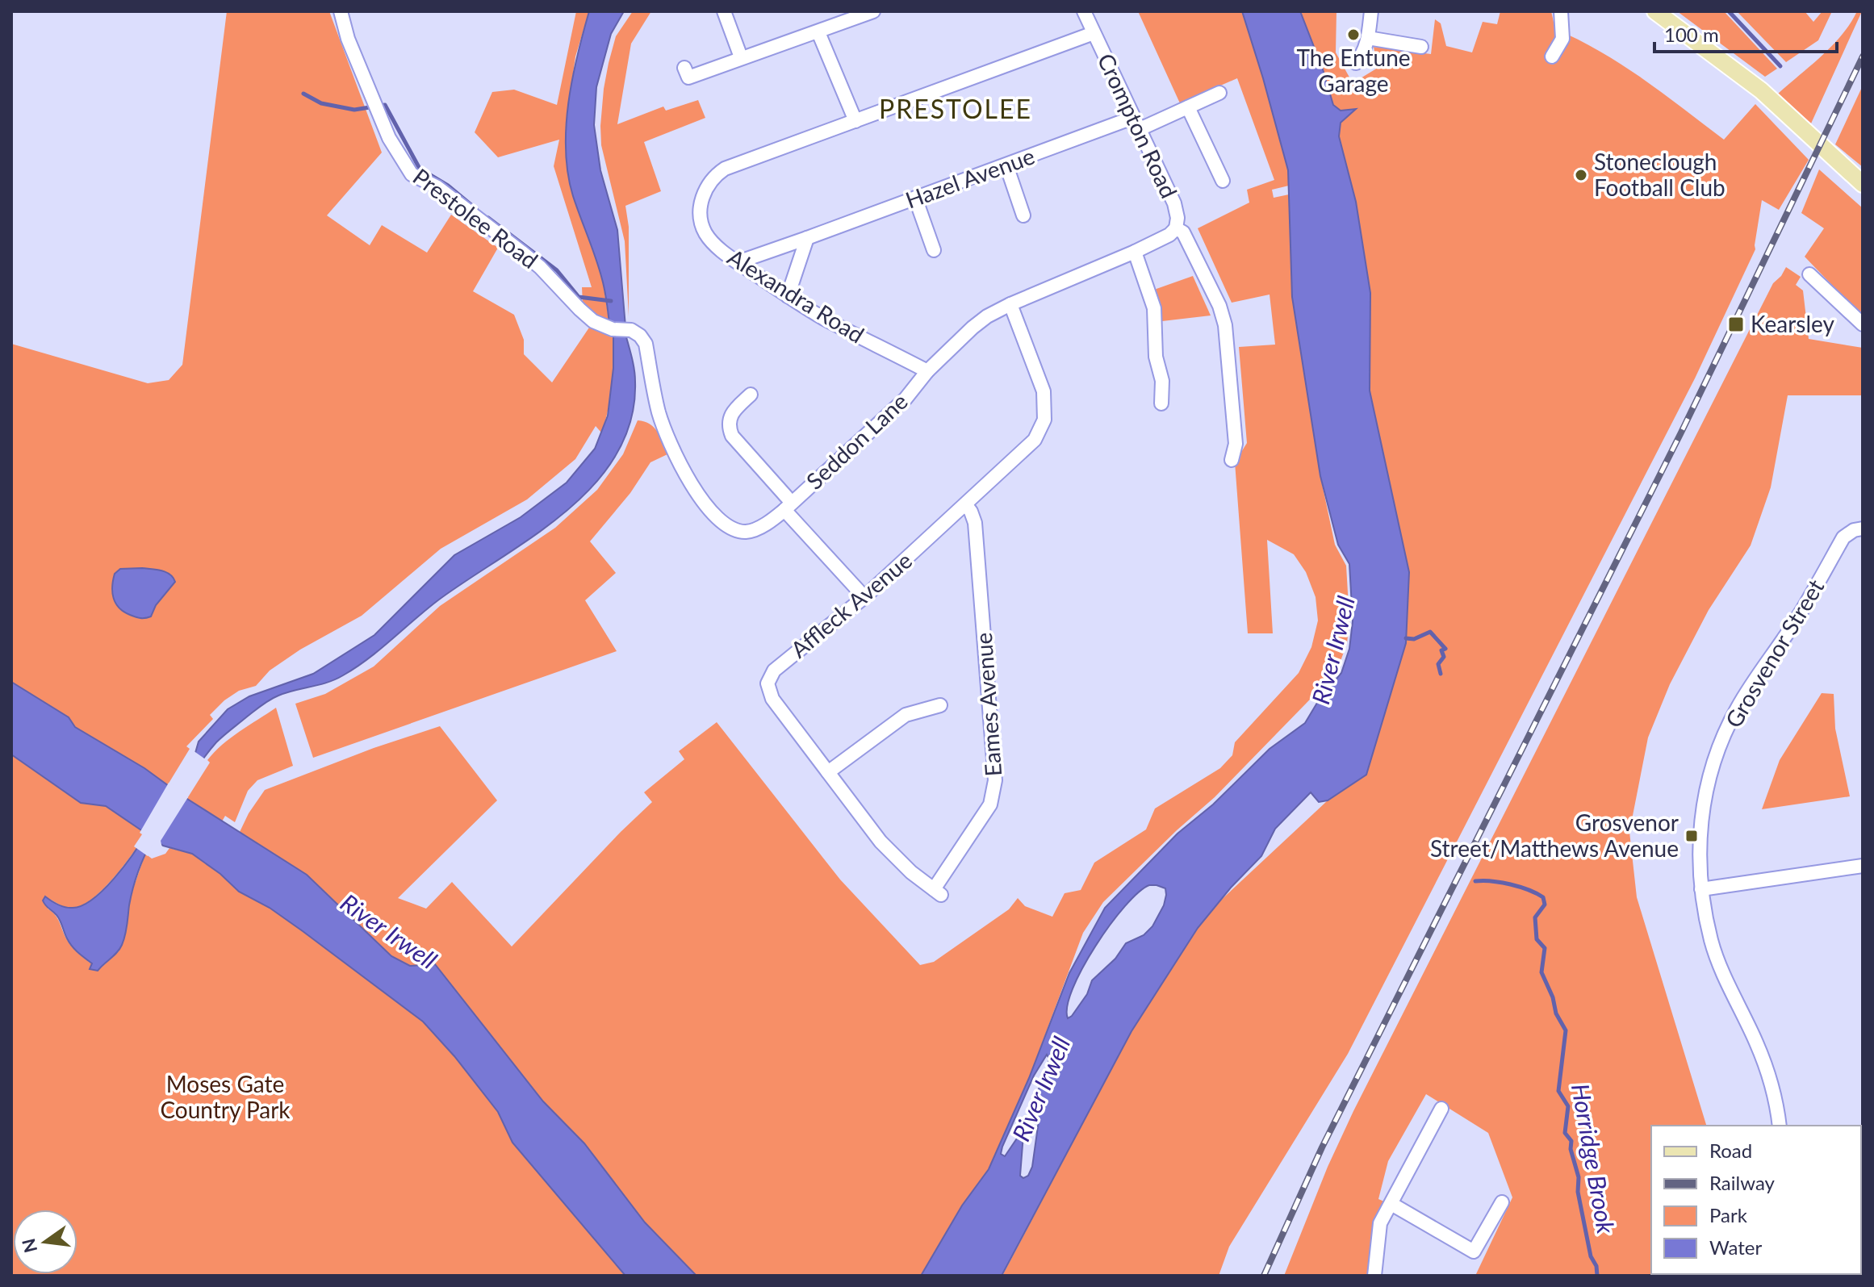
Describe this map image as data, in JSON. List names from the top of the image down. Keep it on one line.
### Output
{"streets":{"street":["Crompton Road","Hazel Avenue","Prestolee Road","Alexandra Road","Seddon Lane","Affleck Avenue","Grosvenor Street","Eames Avenue"]},"crossings":[["Crompton Road","Hazel Avenue"],["Crompton Road","Alexandra Road"],["Crompton Road","Seddon Lane"],["Hazel Avenue","Alexandra Road"],["Prestolee Road","Seddon Lane"],["Alexandra Road","Seddon Lane"],["Seddon Lane","Affleck Avenue"],["Affleck Avenue","Eames Avenue"]],"districts":["PRESTOLEE"],"water":["River Irwell","Horridge Brook"],"parks":["Moses Gate Country Park"],"places":{"other":["The Entune Garage","Stoneclough Football Club"],"transit":["Kearsley","Grosvenor Street/Matthews Avenue"]},"legend":["Road","Railway","Park","Water"],"scale_bar":"100 m","north":"left"}
